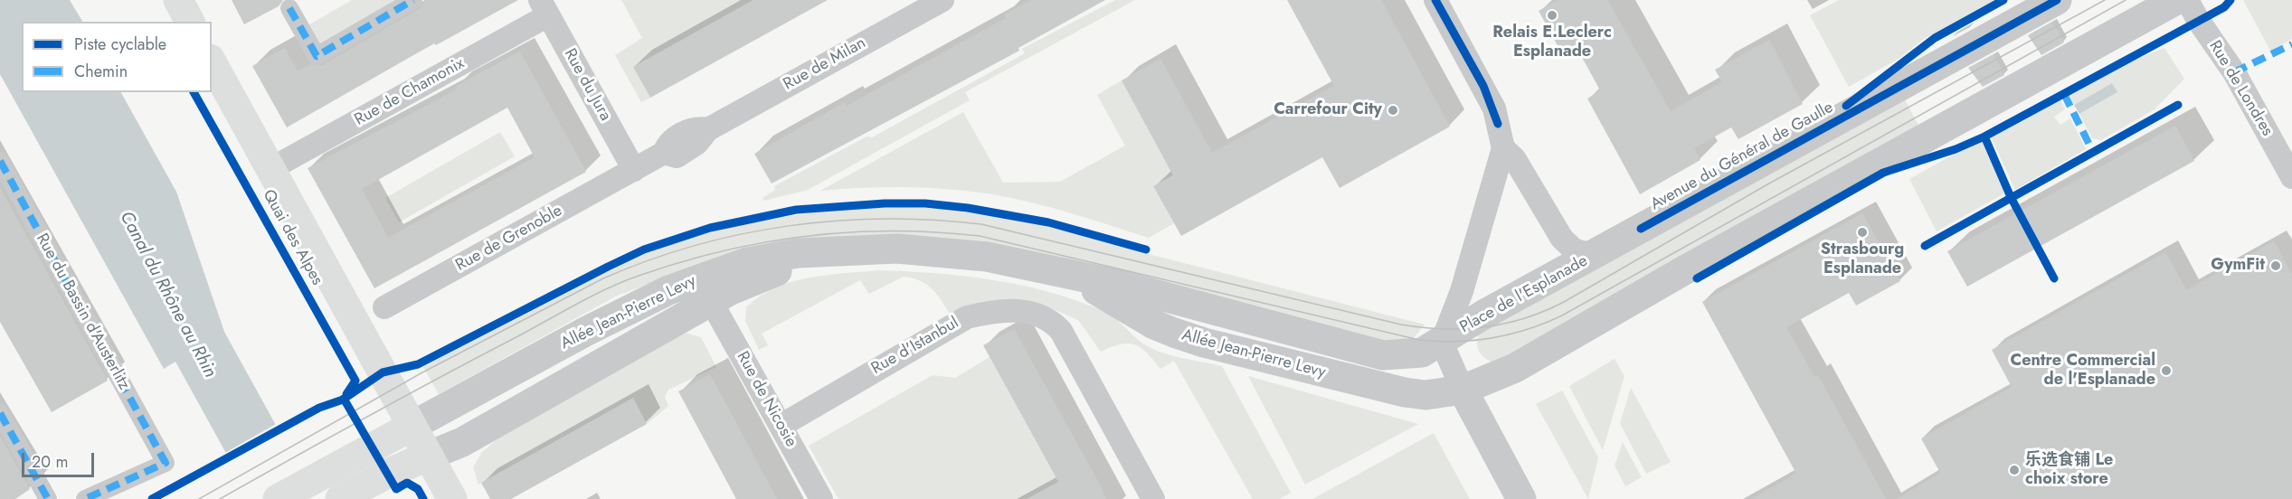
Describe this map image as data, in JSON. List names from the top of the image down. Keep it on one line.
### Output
{"streets":{"main road":["Quai des Alpes"],"street":["Rue de Milan","Rue du Jura","Rue de Londres","Rue de Chamonix","Avenue du Général de Gaulle","Rue de Grenoble","Place de l'Esplanade","Rue du Bassin d'Austerlitz","Allée Jean-Pierre Levy","Rue d'Istanbul","Rue de Nicosie"]},"crossings":[["Rue de Milan","Rue du Jura"],["Rue de Milan","Rue de Grenoble"],["Rue du Jura","Rue de Chamonix"],["Rue du Jura","Rue de Grenoble"],["Rue de Chamonix","Quai des Alpes"],["Avenue du Général de Gaulle","Place de l'Esplanade"],["Quai des Alpes","Allée Jean-Pierre Levy"],["Place de l'Esplanade","Allée Jean-Pierre Levy"],["Allée Jean-Pierre Levy","Rue de Nicosie"],["Rue d'Istanbul","Rue de Nicosie"]],"water":["Canal du Rhône au Rhin"],"places":["Relais E.Leclerc Esplanade","Carrefour City","Strasbourg Esplanade","GymFit","Centre Commercial de l'Esplanade","乐选食铺 Le choix store"],"legend":["Piste cyclable","Chemin"],"scale_bar":"20 m"}
